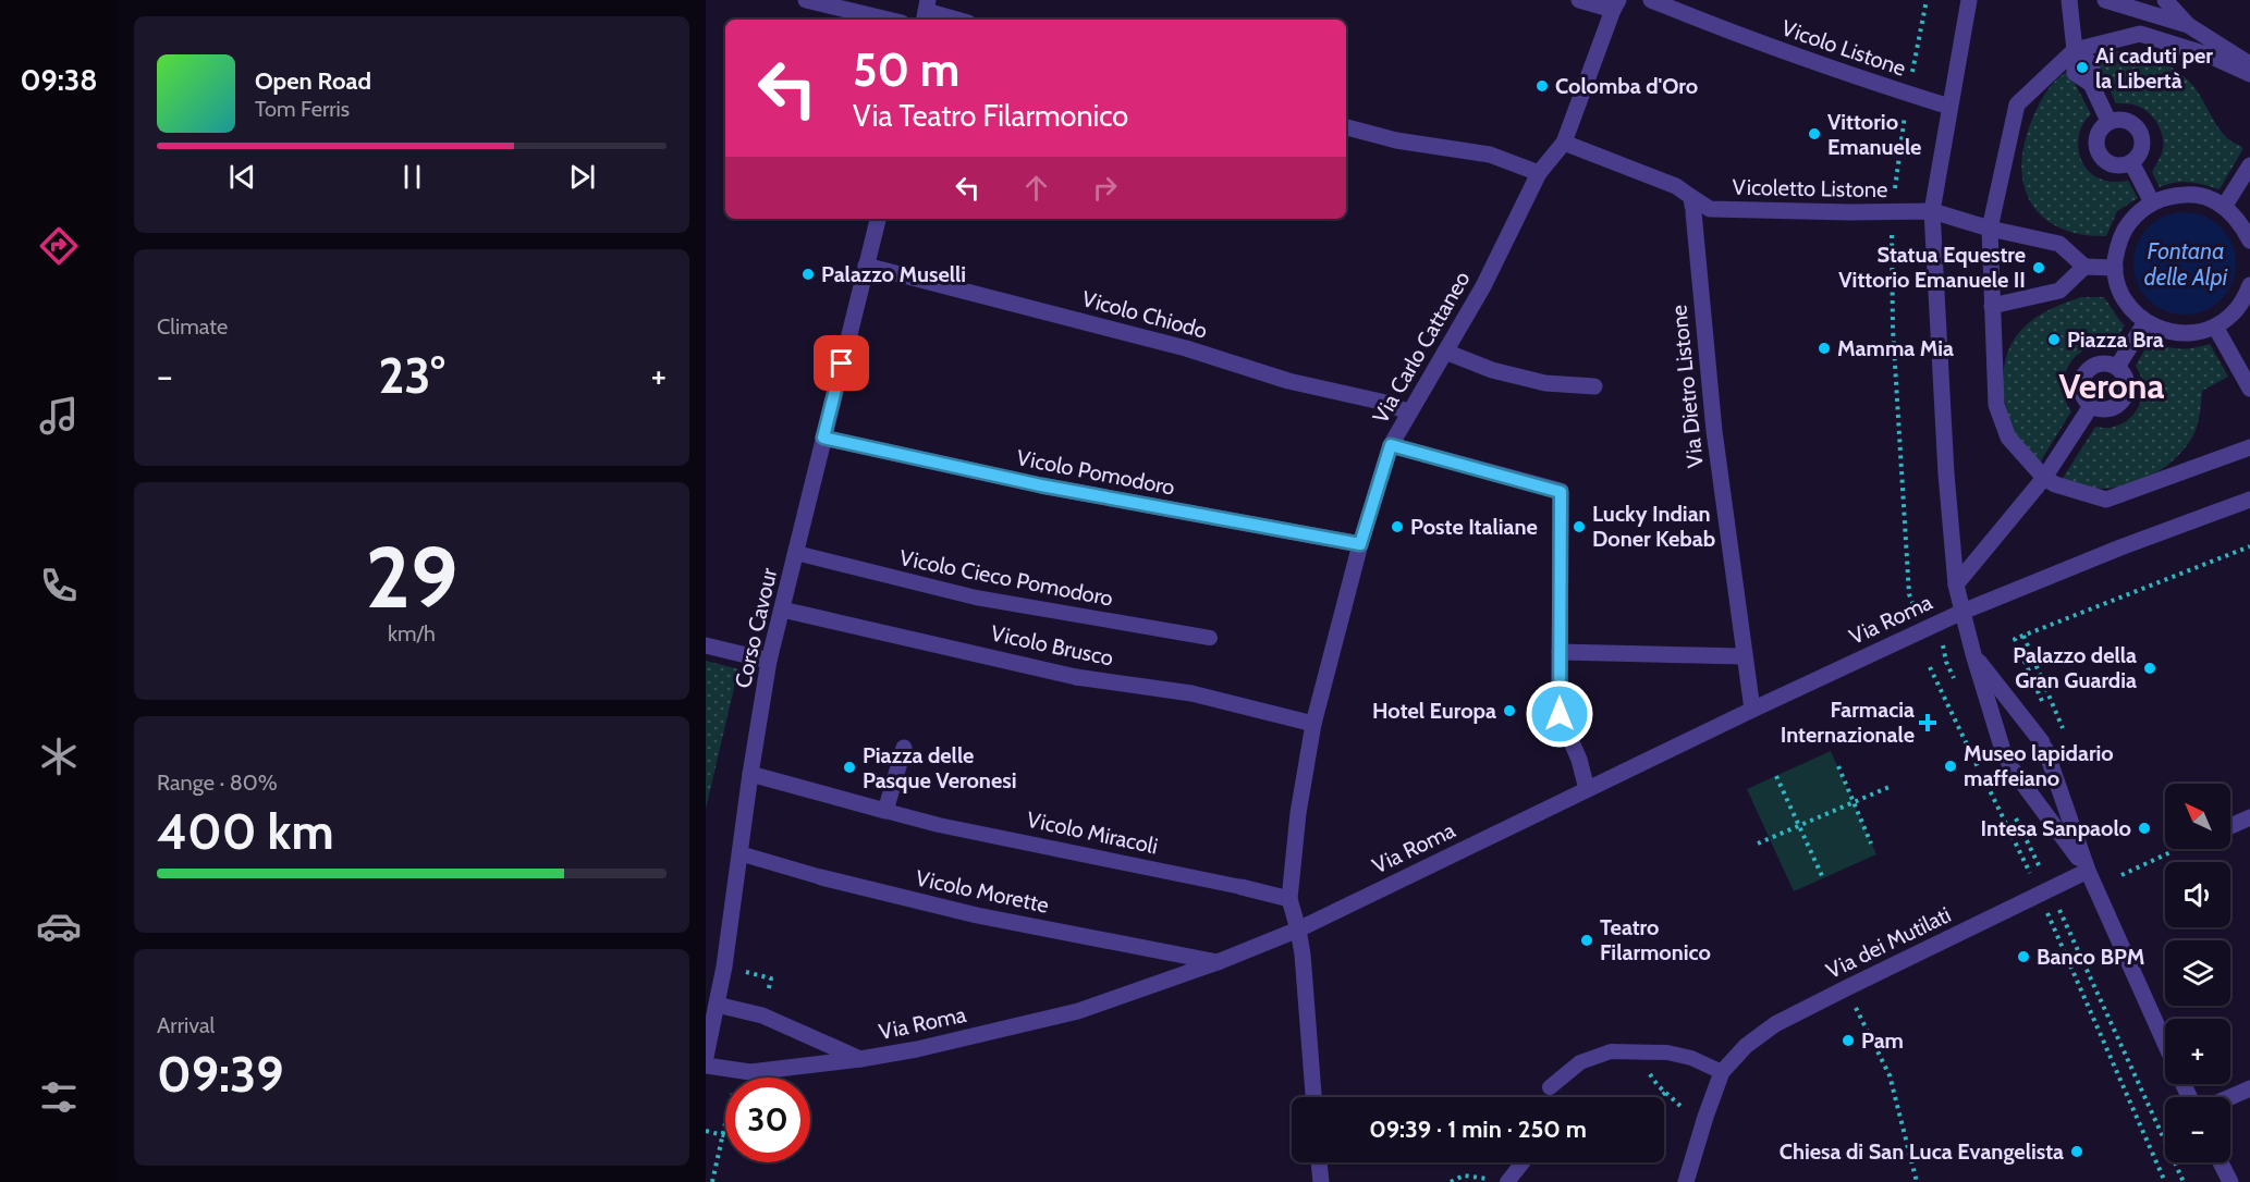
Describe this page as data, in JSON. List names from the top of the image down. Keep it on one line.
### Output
{"streets":{"street":["Vicolo Listone","Vicoletto Listone","Vicolo Chiodo","Via Carlo Cattaneo","Via Dietro Listone","Vicolo Pomodoro","Via Roma","Corso Cavour","Vicolo Brusco","Vicolo Miracoli","Vicolo Morette","Via dei Mutilati"],"lane":["Vicolo Cieco Pomodoro"]},"crossings":[["Vicoletto Listone","Via Dietro Listone"],["Vicolo Chiodo","Via Carlo Cattaneo"],["Vicolo Chiodo","Corso Cavour"],["Via Carlo Cattaneo","Vicolo Pomodoro"],["Via Carlo Cattaneo","Via Roma"],["Via Carlo Cattaneo","Vicolo Brusco"],["Via Carlo Cattaneo","Vicolo Miracoli"],["Via Dietro Listone","Via Roma"],["Vicolo Pomodoro","Corso Cavour"],["Vicolo Cieco Pomodoro","Corso Cavour"],["Via Roma","Corso Cavour"],["Via Roma","Vicolo Morette"],["Corso Cavour","Vicolo Brusco"],["Corso Cavour","Vicolo Morette"]],"districts":["Verona"],"water":["Fontana delle Alpi"],"places":{"other":["Ai caduti per la Libertà","Colomba d'Oro","Vittorio Emanuele","Statua Equestre Vittorio Emanuele II","Palazzo Muselli","Piazza Bra","Mamma Mia","Poste Italiane","Lucky Indian Doner Kebab","Palazzo della Gran Guardia","Hotel Europa","Museo lapidario maffeiano","Piazza delle Pasque Veronesi","Intesa Sanpaolo","Teatro Filarmonico","Banco BPM","Pam","Chiesa di San Luca Evangelista"],"health":["Farmacia Internazionale"]},"north":"top left","page":{"tabs":"09:38","turn":["50 m","Via Teatro Filarmonico"],"song":["Open Road","Tom Ferris"],"tile":["Climate",["29","km/h"],["Range · 80%","400 km"],["Arrival","09:39"]],"heat":["−","23°","+"],"map_buttons":["+","−"],"limit":"30","trip":"09:39 · 1 min · 250 m"}}
